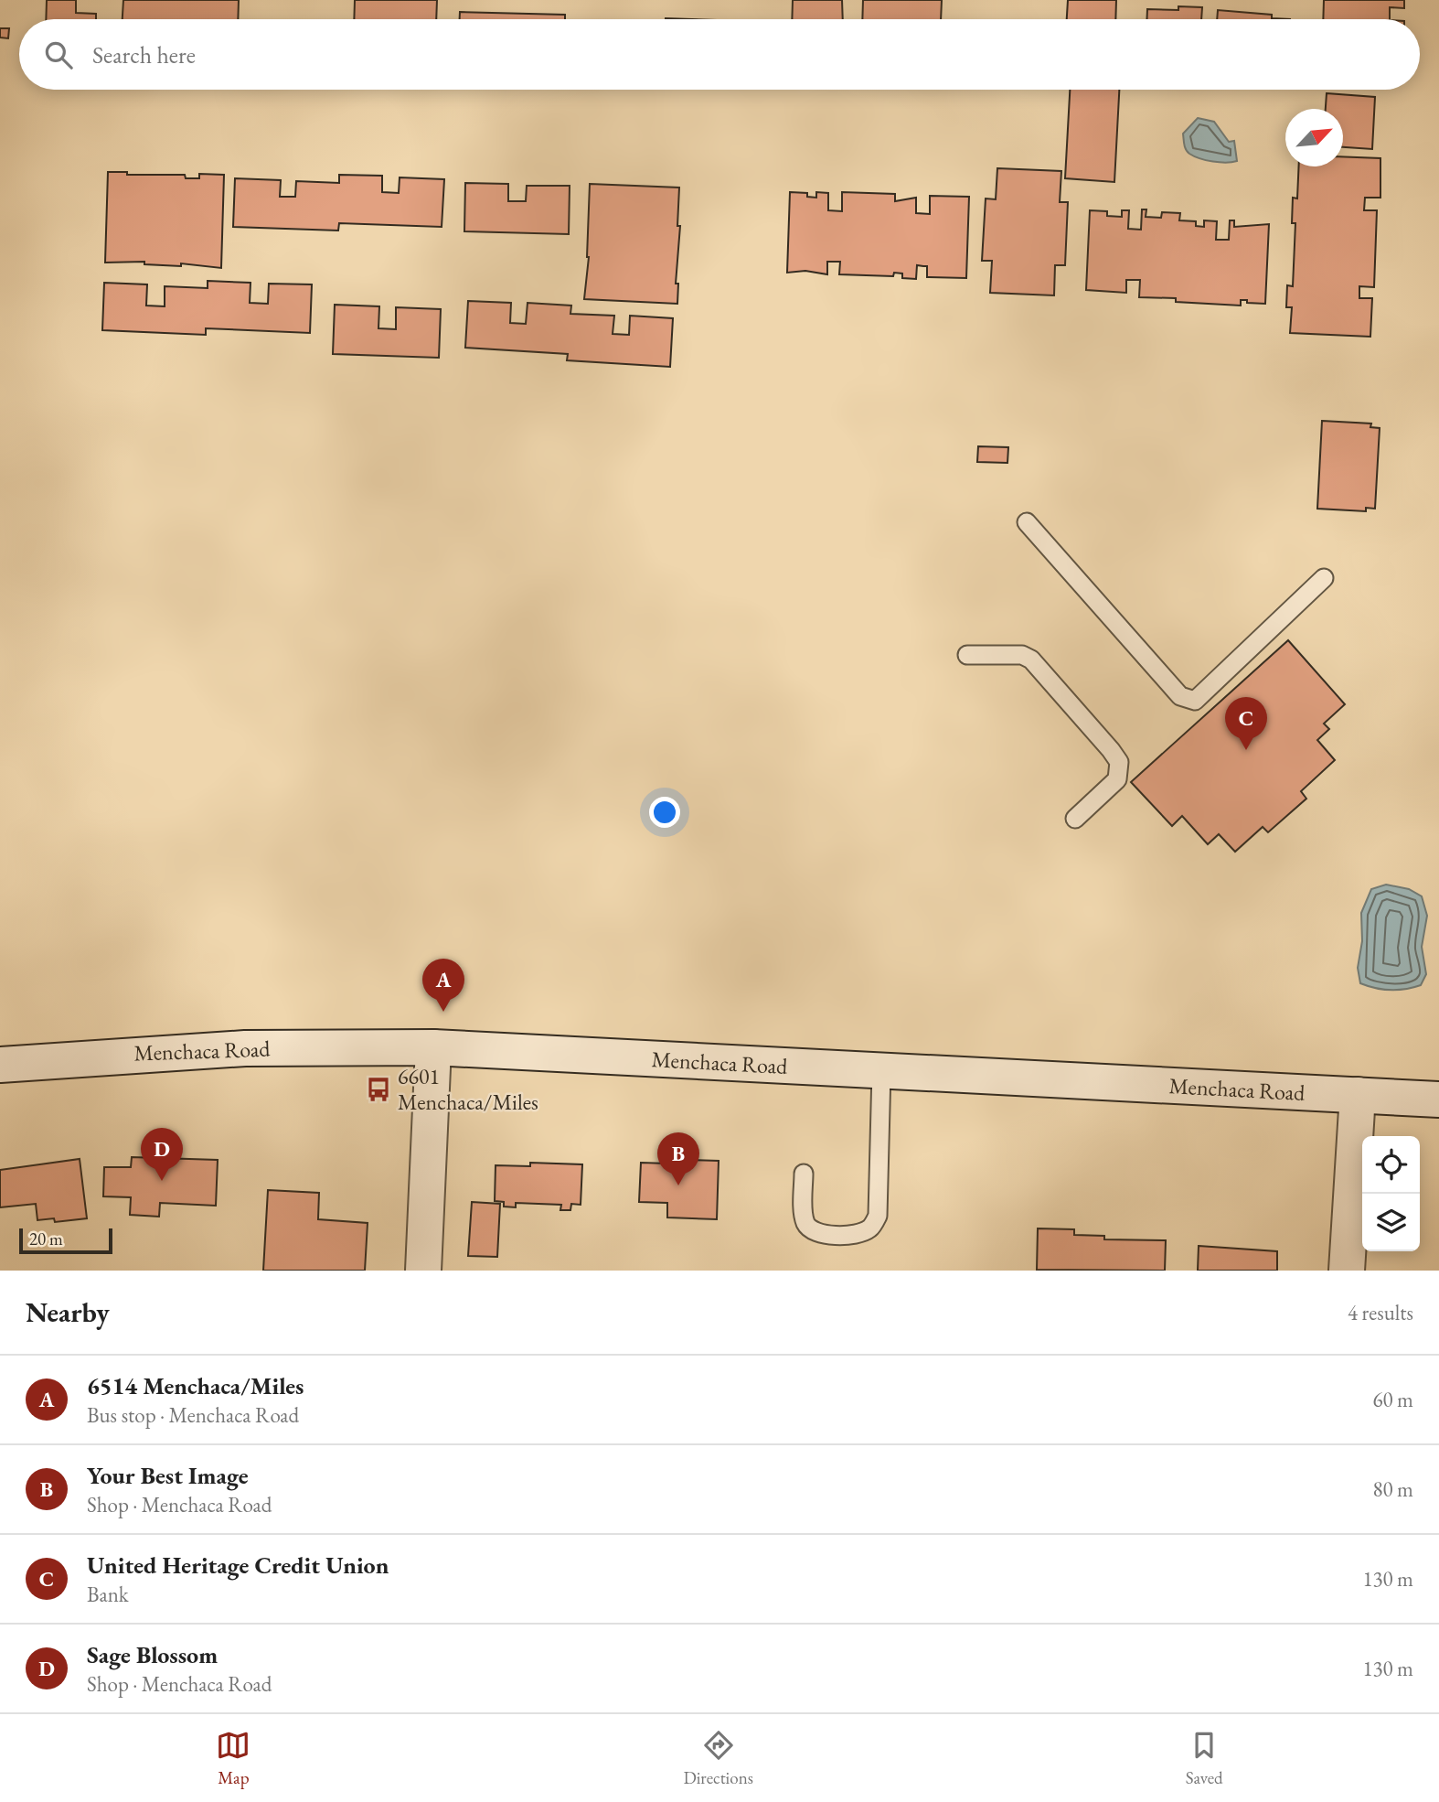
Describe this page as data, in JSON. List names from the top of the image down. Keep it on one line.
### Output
{"streets":{"main road":["Menchaca Road"]},"places":{"bus stop":["6601 Menchaca/Miles"]},"scale_bar":"20 m","north":"top right","page":{"search":"Search here","pins":["C","A","D","B"],"scale":"20 m","heading":["Nearby","4 results"],"list":[{"mark":"A","name":"6514 Menchaca/Miles","note":"Bus stop · Menchaca Road","value":"60 m"},{"mark":"B","name":"Your Best Image","note":"Shop · Menchaca Road","value":"80 m"},{"mark":"C","name":"United Heritage Credit Union","note":"Bank","value":"130 m"},{"mark":"D","name":"Sage Blossom","note":"Shop · Menchaca Road","value":"130 m"}],"nav":["Map","Directions","Saved"]}}
